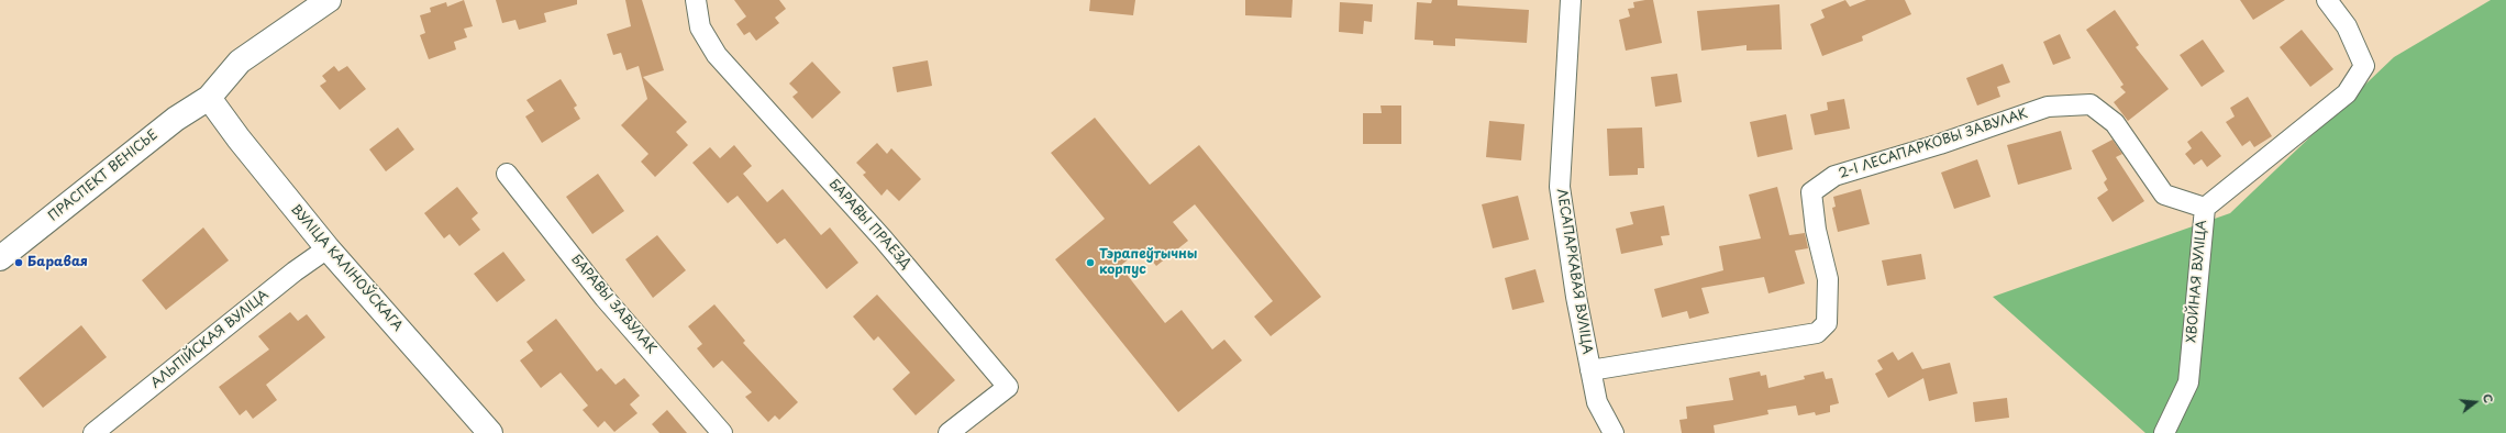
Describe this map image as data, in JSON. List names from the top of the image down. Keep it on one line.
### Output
{"streets":{"street":["2-І ЛЕСАПАРКОВЫ ЗАВУЛАК","ПРАСПЕКТ ВЕНІСЬЕ","БАРАВЫ ПРАЕЗД","ВУЛІЦА КАЛІНОЎСКАГА","ЛЕСАПАРКАВАЯ ВУЛІЦА","ХВОЙНАЯ ВУЛІЦА","БАРАВЫ ЗАВУЛАК","АЛЬПІЙСКАЯ ВУЛІЦА"]},"crossings":[["2-І ЛЕСАПАРКОВЫ ЗАВУЛАК","ЛЕСАПАРКАВАЯ ВУЛІЦА"],["2-І ЛЕСАПАРКОВЫ ЗАВУЛАК","ХВОЙНАЯ ВУЛІЦА"],["ПРАСПЕКТ ВЕНІСЬЕ","ВУЛІЦА КАЛІНОЎСКАГА"],["ВУЛІЦА КАЛІНОЎСКАГА","АЛЬПІЙСКАЯ ВУЛІЦА"]],"places":["Баравая","Тэрапеўтычны корпус"],"north":"right"}
